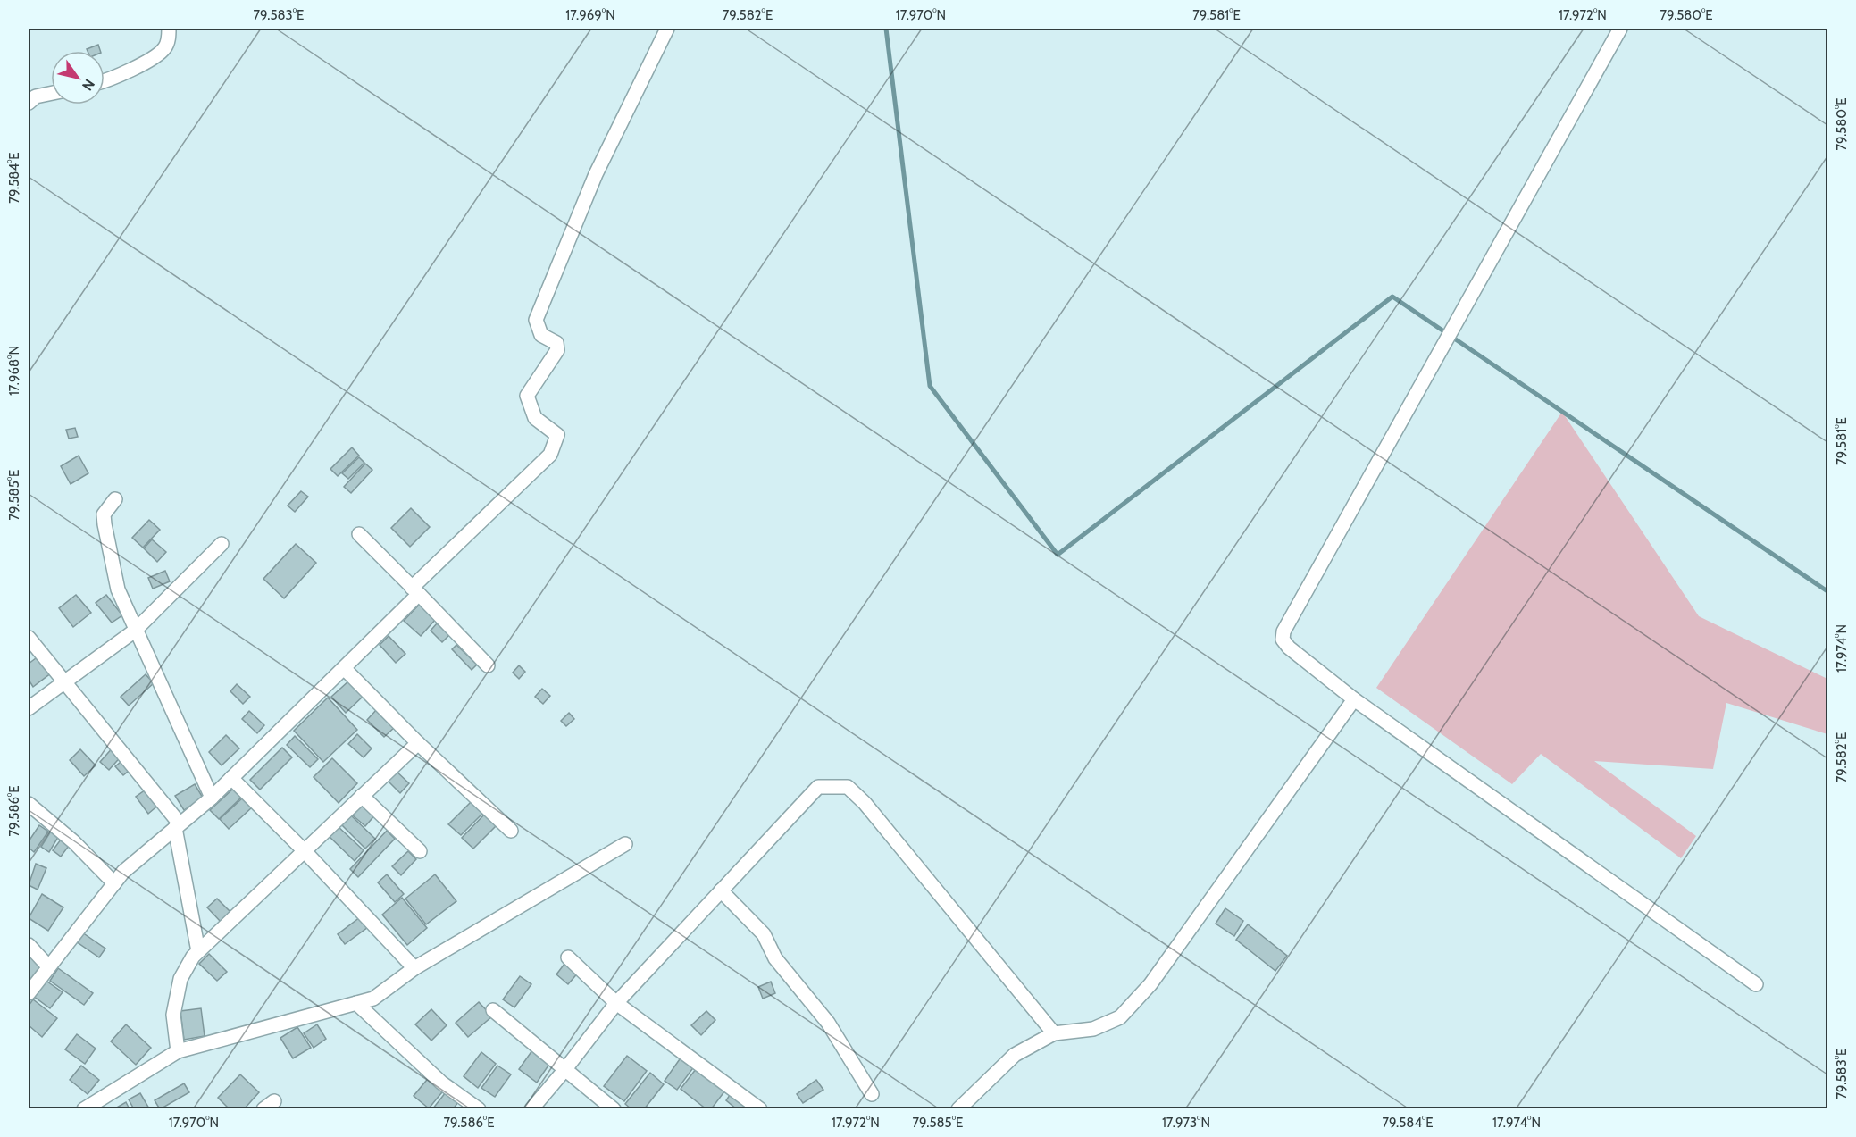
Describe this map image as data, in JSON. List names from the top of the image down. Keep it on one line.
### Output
{"north":"bottom right","coordinates":["79.583°E","17.969°N","79.582°E","17.970°N","79.581°E","17.972°N","79.580°E","79.584°E","17.968°N","79.585°E","17.974°N","79.586°E","17.973°N"]}
